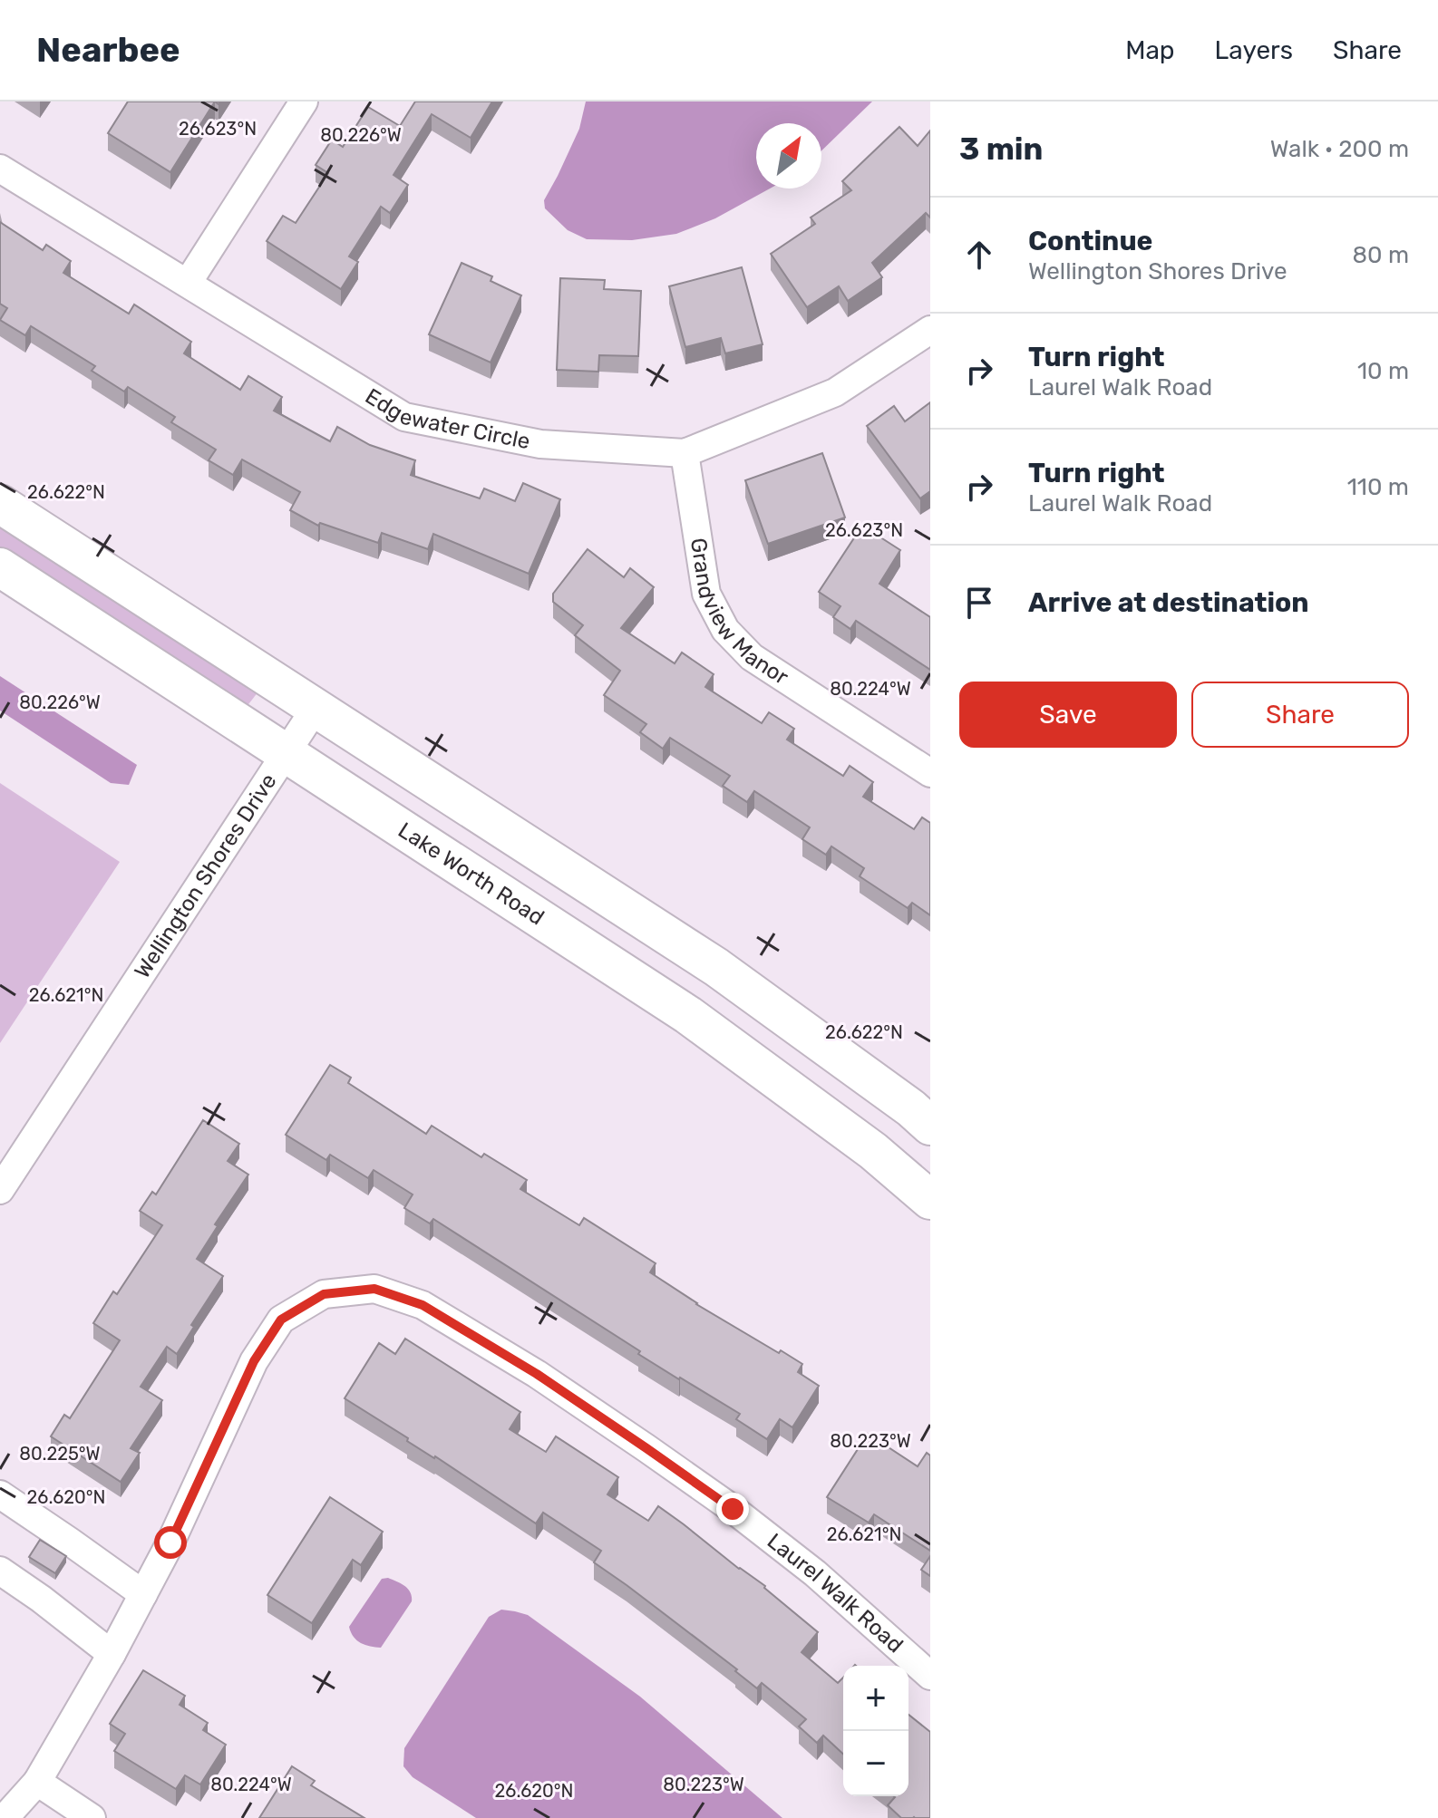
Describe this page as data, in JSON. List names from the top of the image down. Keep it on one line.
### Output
{"streets":{"street":["Edgewater Circle","Grandview Manor","Lake Worth Road","Wellington Shores Drive","Laurel Walk Road"]},"crossings":[["Edgewater Circle","Grandview Manor"],["Lake Worth Road","Wellington Shores Drive"]],"north":"top right","page":{"header":"Nearbee","nav":["Map","Layers","Share"],"heading":["3 min","Walk · 200 m"],"list":[["Continue","Wellington Shores Drive","80 m"],["Turn right","Laurel Walk Road","10 m"],["Turn right","Laurel Walk Road","110 m"],"Arrive at destination"],"buttons":["Save","Share"],"map_buttons":["+","−"]},"coordinates":["26.623°N","80.226°W","26.622°N","80.224°W","26.621°N","80.223°W","80.225°W","26.620°N"]}
